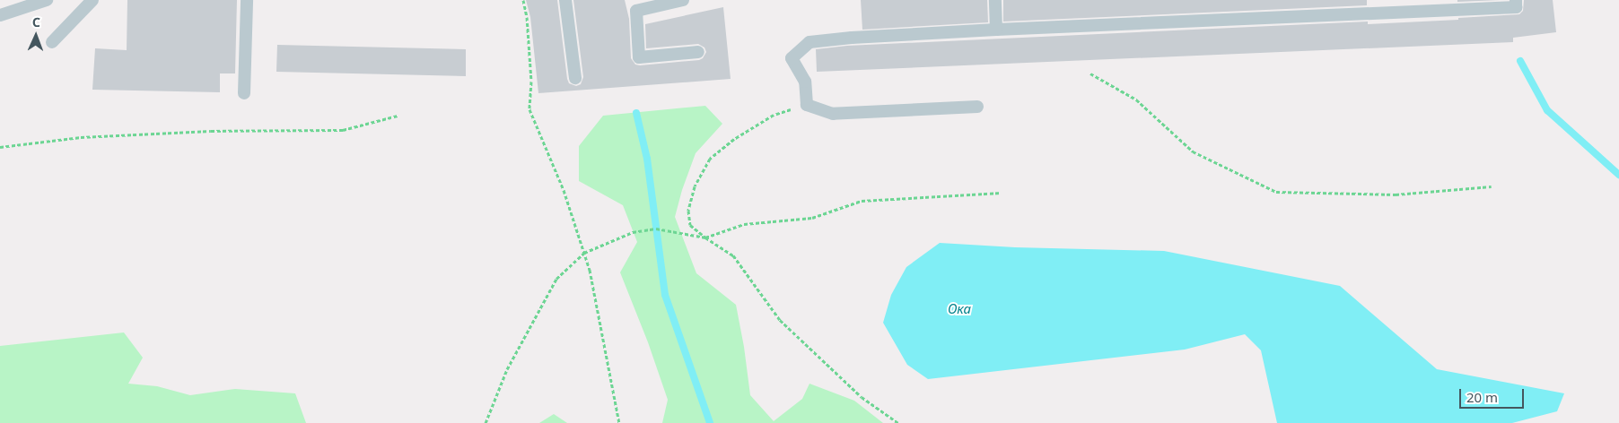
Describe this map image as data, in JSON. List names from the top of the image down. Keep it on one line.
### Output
{"water":["Ока"],"scale_bar":"20 m","north":"top"}
